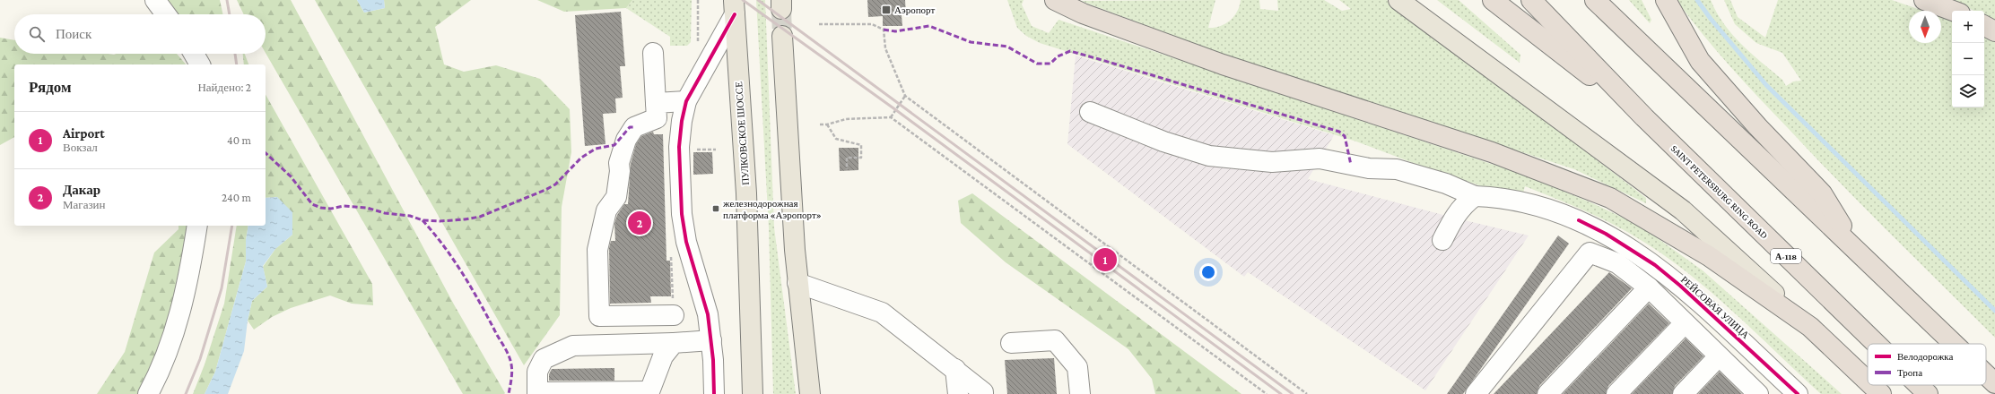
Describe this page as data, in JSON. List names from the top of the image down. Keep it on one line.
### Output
{"streets":{"highway":["SAINT PETERSBURG RING ROAD","А-118"],"main road":["ПУЛКОВСКОЕ ШОССЕ"],"street":["РЕЙСОВАЯ УЛИЦА"]},"places":{"transit":["Аэропорт","железнодорожная платформа «Аэропорт»"]},"legend":["Велодорожка","Тропа"],"north":"bottom","page":{"map_buttons":["+","−"],"search":"Поиск","heading":["Рядом","Найдено: 2"],"list":[{"mark":"1","name":"Airport","note":"Вокзал","value":"40 m"},{"mark":"2","name":"Дакар","note":"Магазин","value":"240 m"}],"pins":["2","1"]}}
